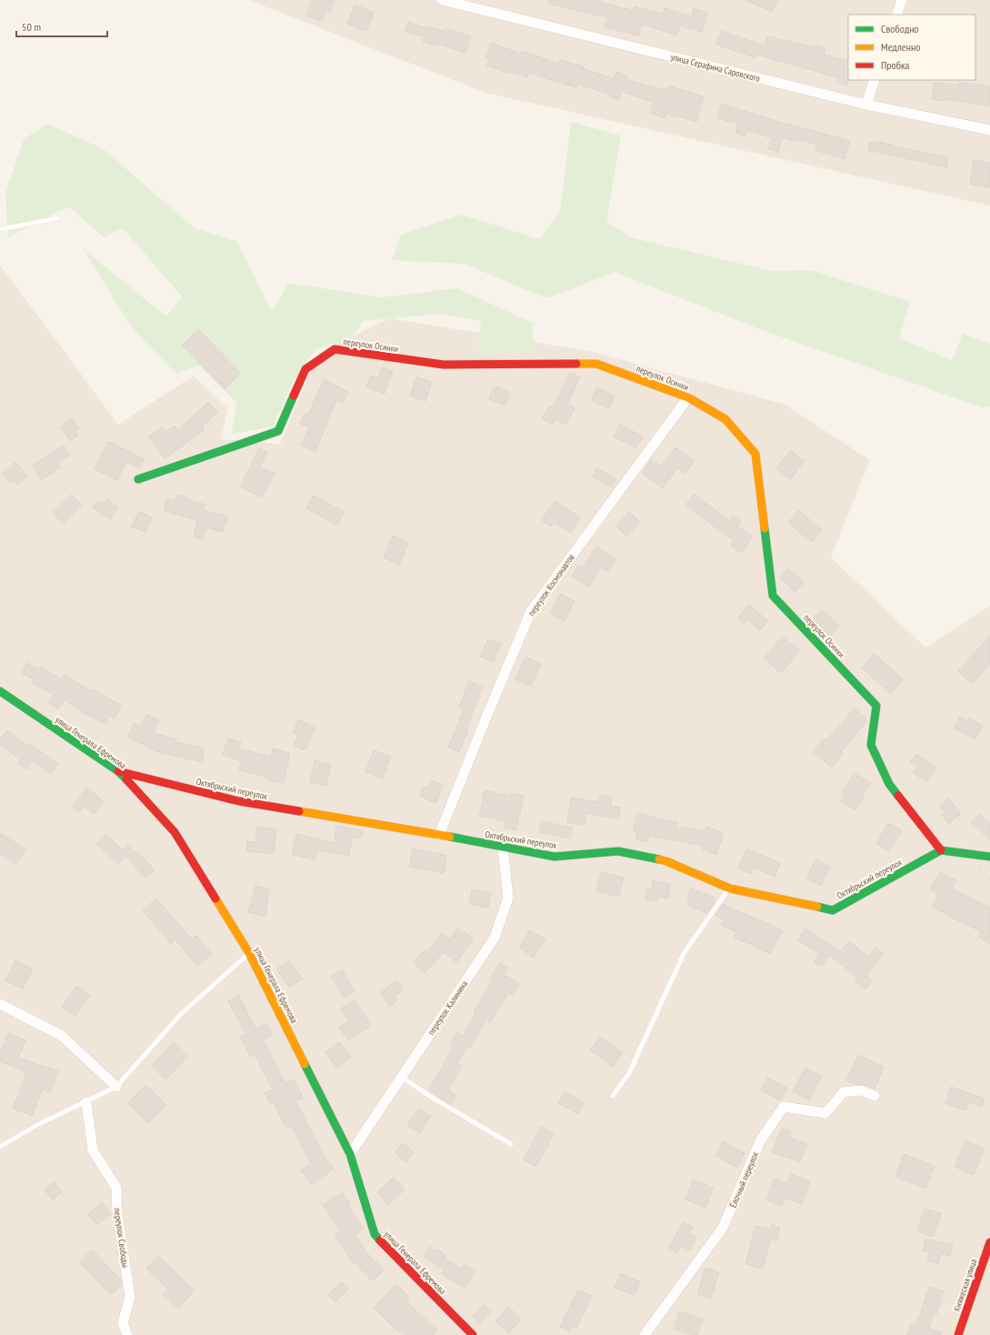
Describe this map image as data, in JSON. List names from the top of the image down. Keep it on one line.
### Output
{"streets":{"street":["улица Серафима Саровского","переулок Осинки","переулок Космонавтов","улица Генерала Ефремова","Октябрьский переулок","переулок Калинина","Ёлочный переулок","переулок Свободы","Княжеская улица"]},"crossings":[["переулок Осинки","переулок Космонавтов"],["переулок Осинки","Октябрьский переулок"],["переулок Космонавтов","Октябрьский переулок"],["улица Генерала Ефремова","Октябрьский переулок"],["улица Генерала Ефремова","переулок Калинина"],["Октябрьский переулок","переулок Калинина"]],"legend":["Свободно","Медленно","Пробка"],"scale_bar":"50 m"}
